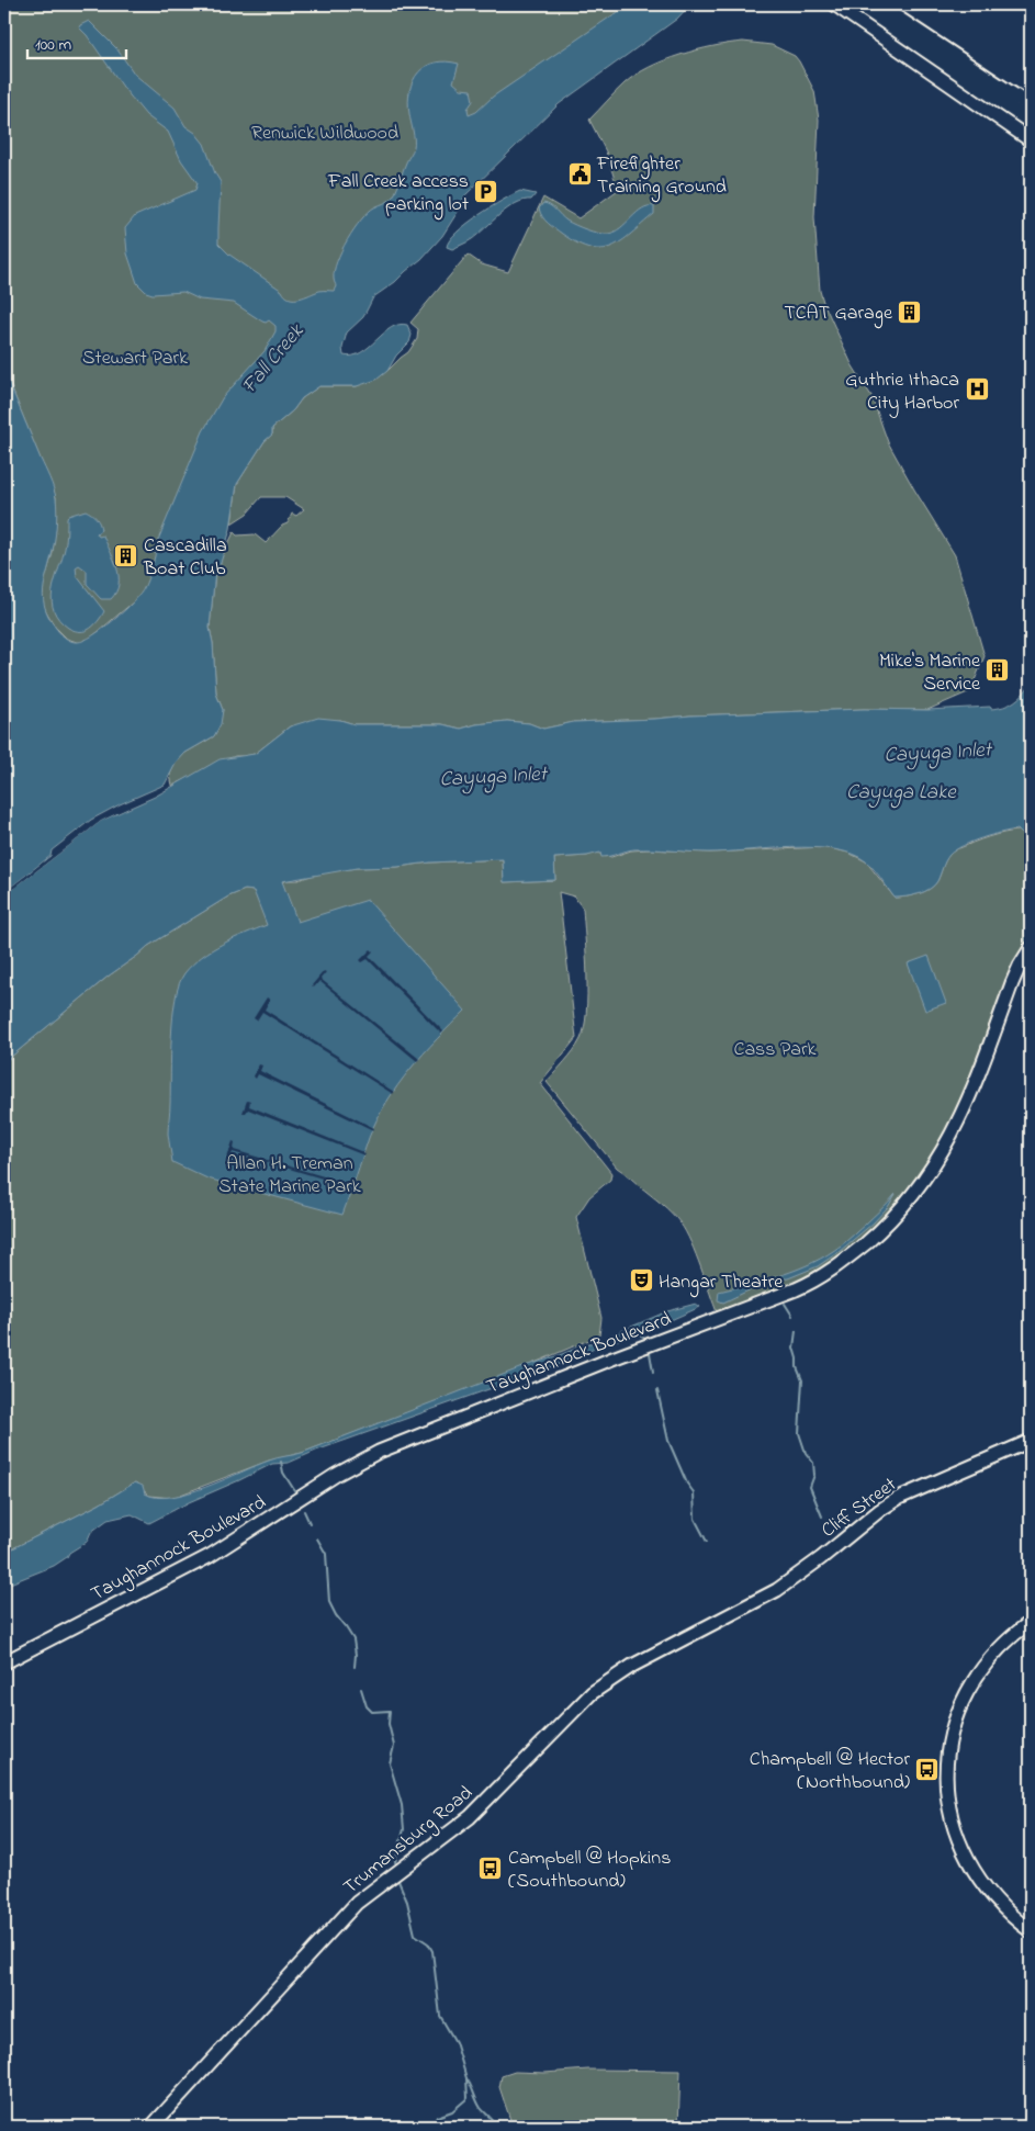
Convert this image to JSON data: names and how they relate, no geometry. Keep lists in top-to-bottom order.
{
  "streets": {
    "main road": ["Taughannock Boulevard", "Cliff Street", "Trumansburg Road"]
  },
  "crossings": [
    ["Cliff Street", "Trumansburg Road"]
  ],
  "water": ["Fall Creek", "Cayuga Inlet", "Cayuga Lake"],
  "parks": [
    "Renwick Wildwood",
    "Stewart Park",
    "Cass Park",
    "Allan H. Treman State Marine Park"
  ],
  "places": {
    "public building": ["Firefighter Training Ground"],
    "parking": ["Fall Creek access parking lot"],
    "building": ["TCAT Garage", "Cascadilla Boat Club", "Mike's Marine Service"],
    "hospital": ["Guthrie Ithaca City Harbor"],
    "theatre": ["Hangar Theatre"],
    "bus stop": ["Champbell @ Hector (Northbound)", "Campbell @ Hopkins (Southbound)"]
  },
  "scale_bar": "100 m"
}
